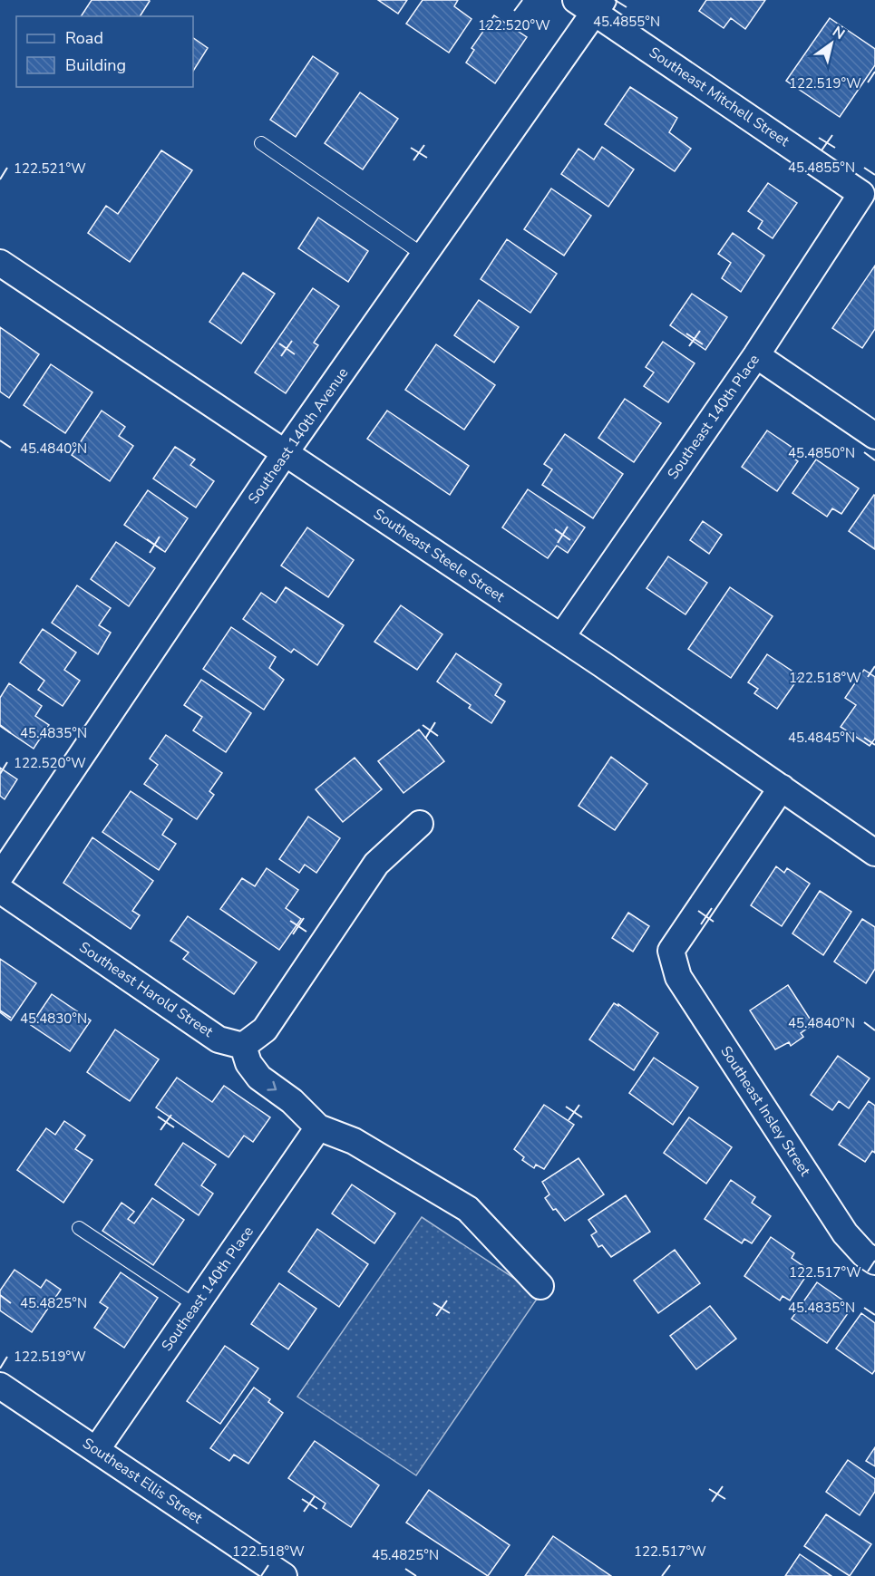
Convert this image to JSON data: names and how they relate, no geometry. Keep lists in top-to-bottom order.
{
  "streets": {
    "street": [
      "Southeast Mitchell Street",
      "Southeast 140th Place",
      "Southeast 140th Avenue",
      "Southeast Steele Street",
      "Southeast Harold Street",
      "Southeast Insley Street",
      "Southeast Ellis Street"
    ]
  },
  "crossings": [
    ["Southeast Mitchell Street", "Southeast 140th Place"],
    ["Southeast Mitchell Street", "Southeast 140th Avenue"],
    ["Southeast 140th Place", "Southeast Steele Street"],
    ["Southeast 140th Place", "Southeast Ellis Street"],
    ["Southeast 140th Avenue", "Southeast Steele Street"],
    ["Southeast Steele Street", "Southeast Insley Street"]
  ],
  "legend": ["Road", "Building"],
  "north": "top right",
  "coordinates": [
    "45.4855°N",
    "122.520°W",
    "122.519°W",
    "122.521°W",
    "45.4840°N",
    "45.4850°N",
    "122.518°W",
    "45.4835°N",
    "45.4845°N",
    "45.4830°N",
    "122.517°W",
    "45.4825°N"
  ]
}
